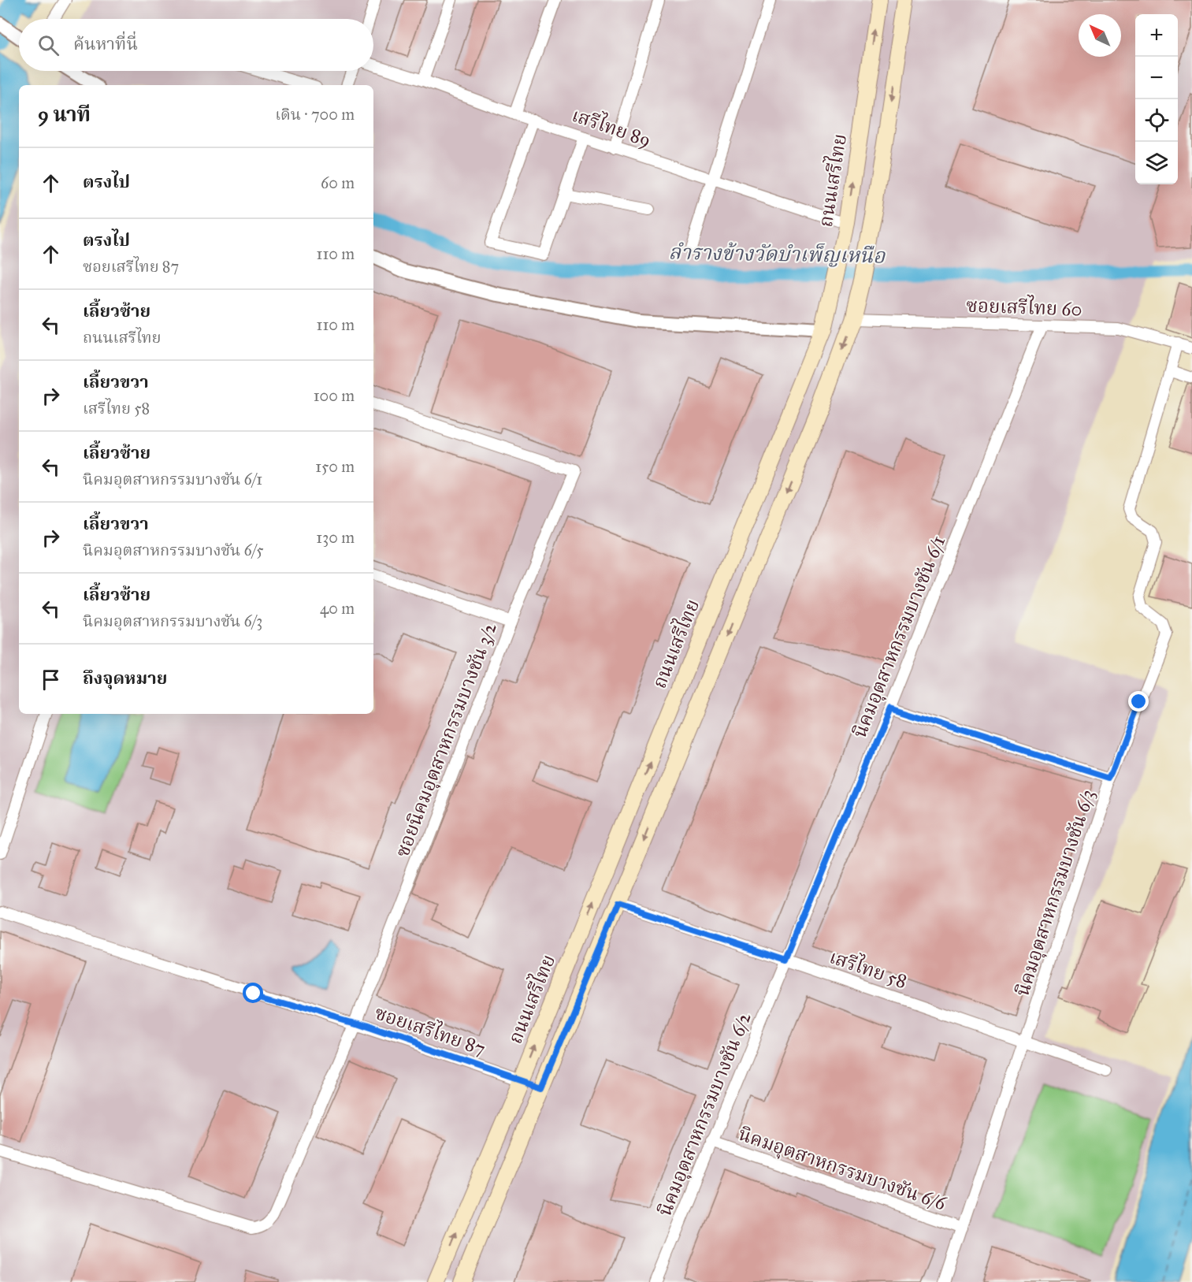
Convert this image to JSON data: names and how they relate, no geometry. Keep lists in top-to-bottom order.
{
  "streets": {
    "main road": ["ถนนเสรีไทย"],
    "street": [
      "เสรีไทย 89",
      "ซอยเสรีไทย 60",
      "นิคมอุตสาหกรรมบางชัน 6/1",
      "ซอยนิคมอุตสาหกรรมบางชัน 3/2",
      "นิคมอุตสาหกรรมบางชัน 6/3",
      "เสรีไทย 58",
      "ซอยเสรีไทย 87",
      "นิคมอุตสาหกรรมบางชัน 6/2",
      "นิคมอุตสาหกรรมบางชัน 6/6"
    ]
  },
  "crossings": [
    ["เสรีไทย 89", "ถนนเสรีไทย"],
    ["ถนนเสรีไทย", "ซอยเสรีไทย 87"],
    ["ซอยเสรีไทย 60", "นิคมอุตสาหกรรมบางชัน 6/1"],
    ["ซอยเสรีไทย 60", "นิคมอุตสาหกรรมบางชัน 6/3"],
    ["นิคมอุตสาหกรรมบางชัน 6/1", "เสรีไทย 58"],
    ["นิคมอุตสาหกรรมบางชัน 6/1", "นิคมอุตสาหกรรมบางชัน 6/2"],
    ["ซอยนิคมอุตสาหกรรมบางชัน 3/2", "ซอยเสรีไทย 87"],
    ["นิคมอุตสาหกรรมบางชัน 6/3", "เสรีไทย 58"],
    ["นิคมอุตสาหกรรมบางชัน 6/3", "นิคมอุตสาหกรรมบางชัน 6/6"],
    ["เสรีไทย 58", "นิคมอุตสาหกรรมบางชัน 6/2"],
    ["นิคมอุตสาหกรรมบางชัน 6/2", "นิคมอุตสาหกรรมบางชัน 6/6"]
  ],
  "water": ["ลำรางข้างวัดบำเพ็ญเหนือ"],
  "north": "top left",
  "page": {
    "map_buttons": ["+", "−"],
    "search": "ค้นหาที่นี่",
    "heading": ["9 นาที", "เดิน · 700 m"],
    "list": [
      ["ตรงไป", "60 m"],
      ["ตรงไป", "ซอยเสรีไทย 87", "110 m"],
      ["เลี้ยวซ้าย", "ถนนเสรีไทย", "110 m"],
      ["เลี้ยวขวา", "เสรีไทย 58", "100 m"],
      ["เลี้ยวซ้าย", "นิคมอุตสาหกรรมบางชัน 6/1", "150 m"],
      ["เลี้ยวขวา", "นิคมอุตสาหกรรมบางชัน 6/5", "130 m"],
      ["เลี้ยวซ้าย", "นิคมอุตสาหกรรมบางชัน 6/3", "40 m"],
      "ถึงจุดหมาย"
    ]
  }
}
